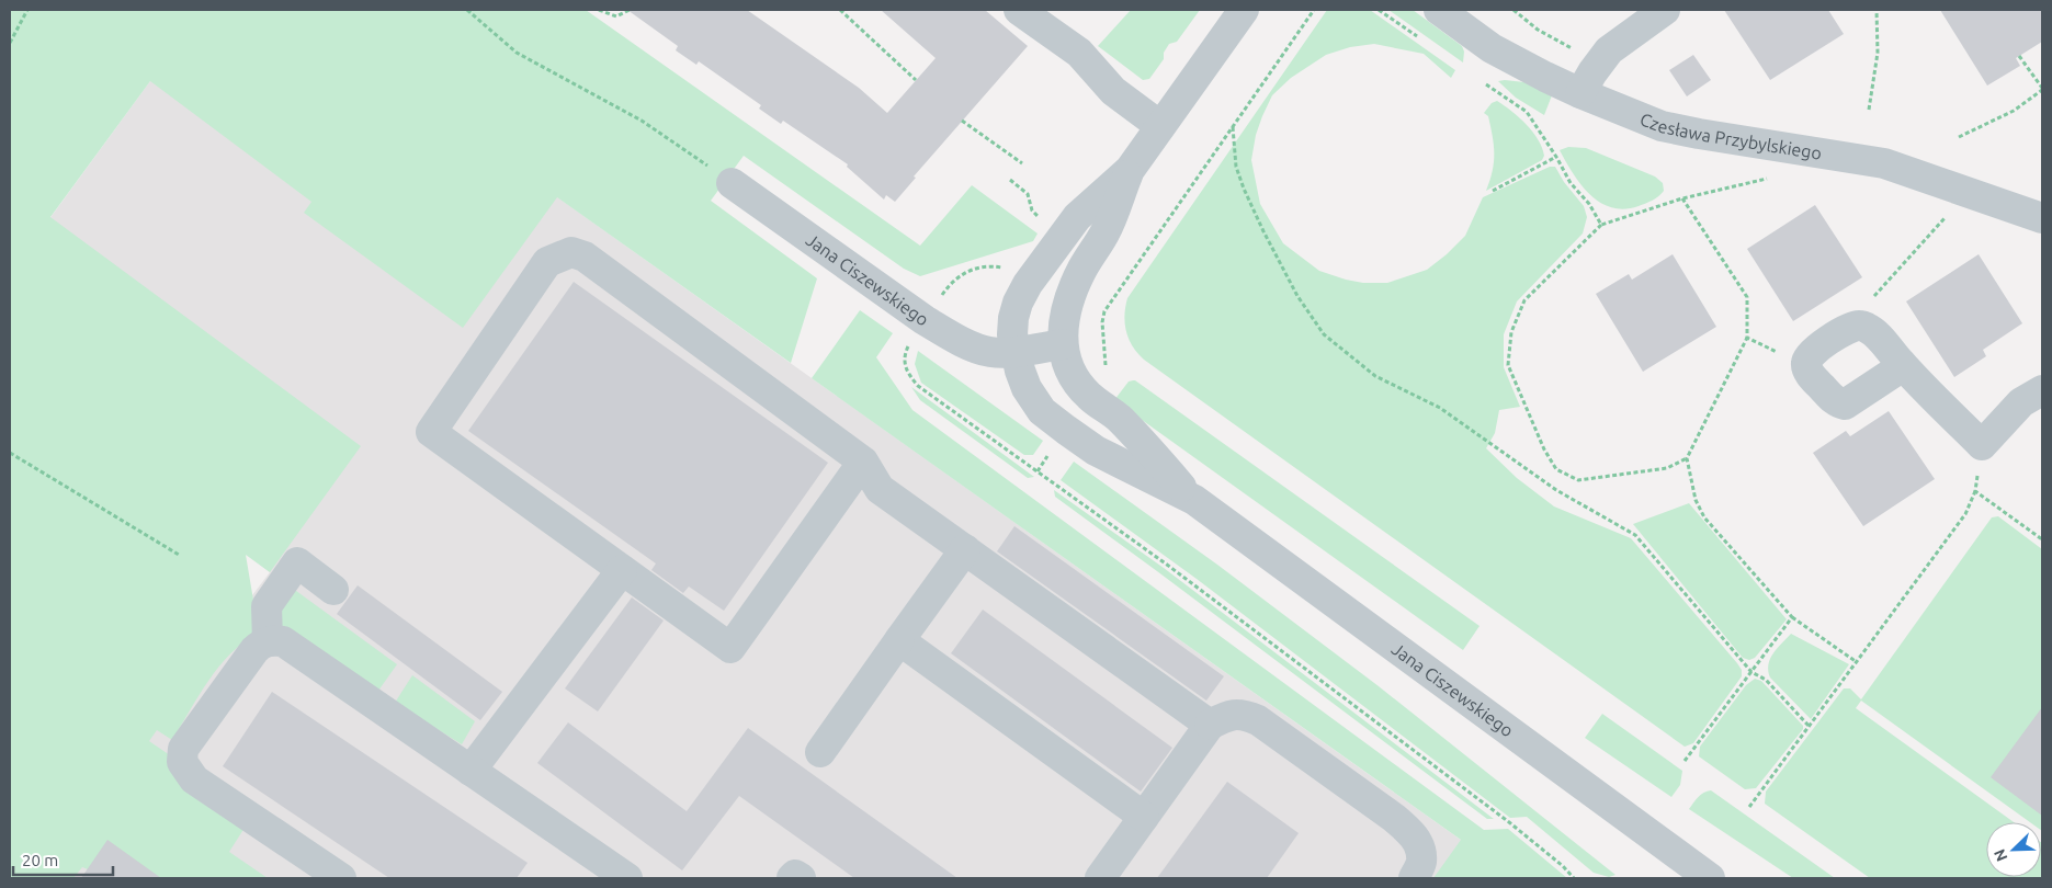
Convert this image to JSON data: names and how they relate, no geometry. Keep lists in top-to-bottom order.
{
  "streets": {
    "street": ["Czesława Przybylskiego", "Jana Ciszewskiego"]
  },
  "scale_bar": "20 m",
  "north": "bottom left"
}
